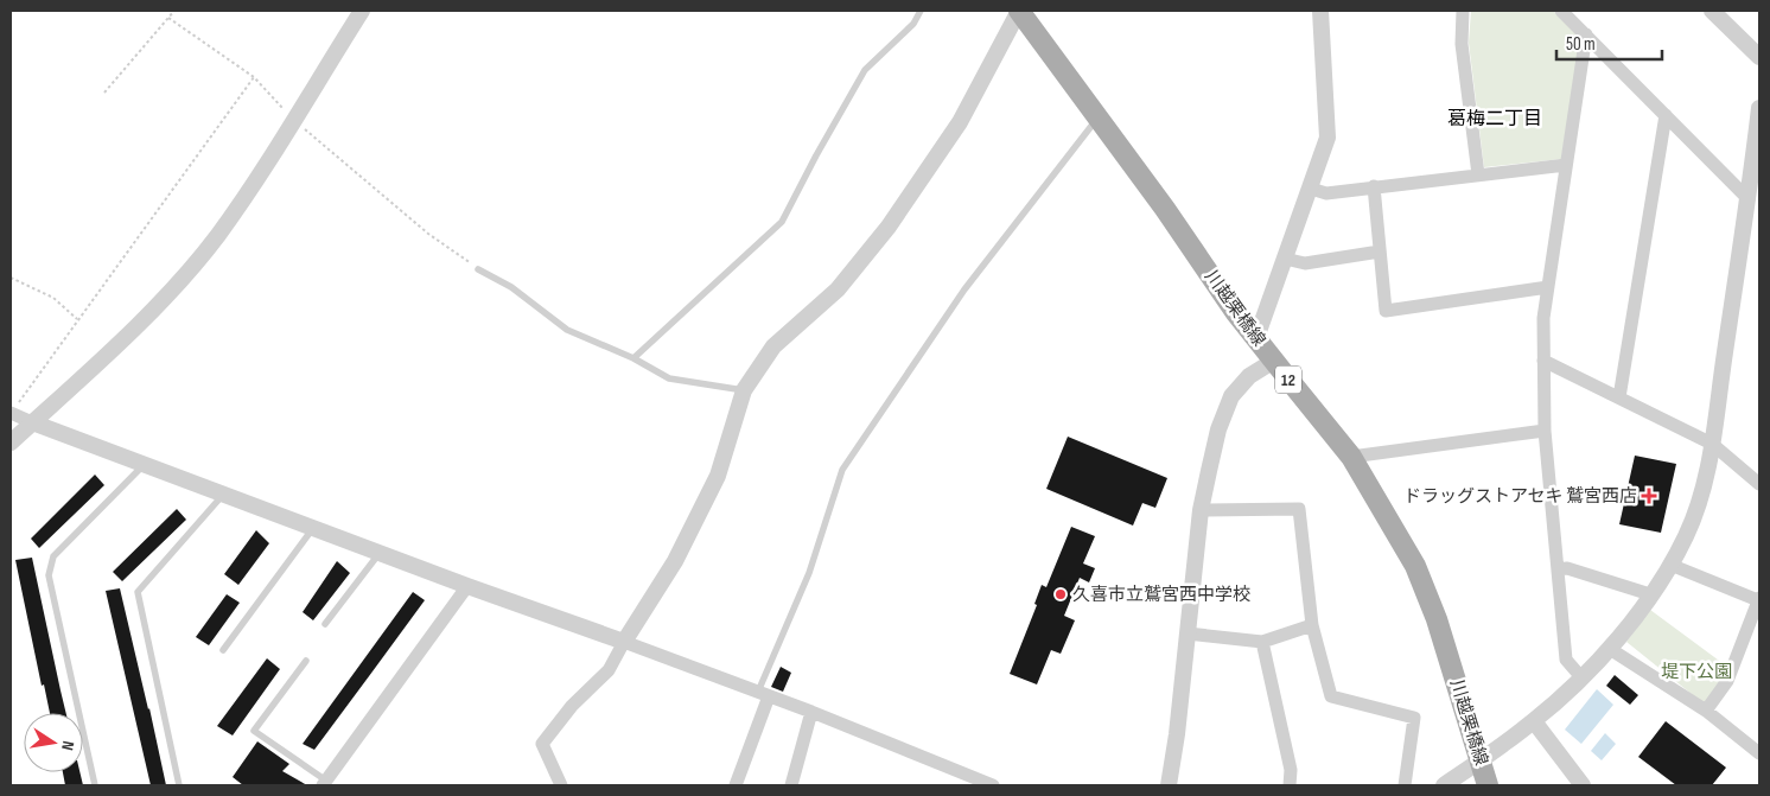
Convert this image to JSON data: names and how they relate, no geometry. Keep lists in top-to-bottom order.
{
  "streets": {
    "main road": ["川越栗橋線", "12"]
  },
  "districts": ["葛梅二丁目"],
  "parks": ["堤下公園"],
  "places": {
    "health": ["ドラッグストアセキ 鷲宮西店"],
    "other": ["久喜市立鷲宮西中学校"]
  },
  "scale_bar": "50 m",
  "north": "right"
}
